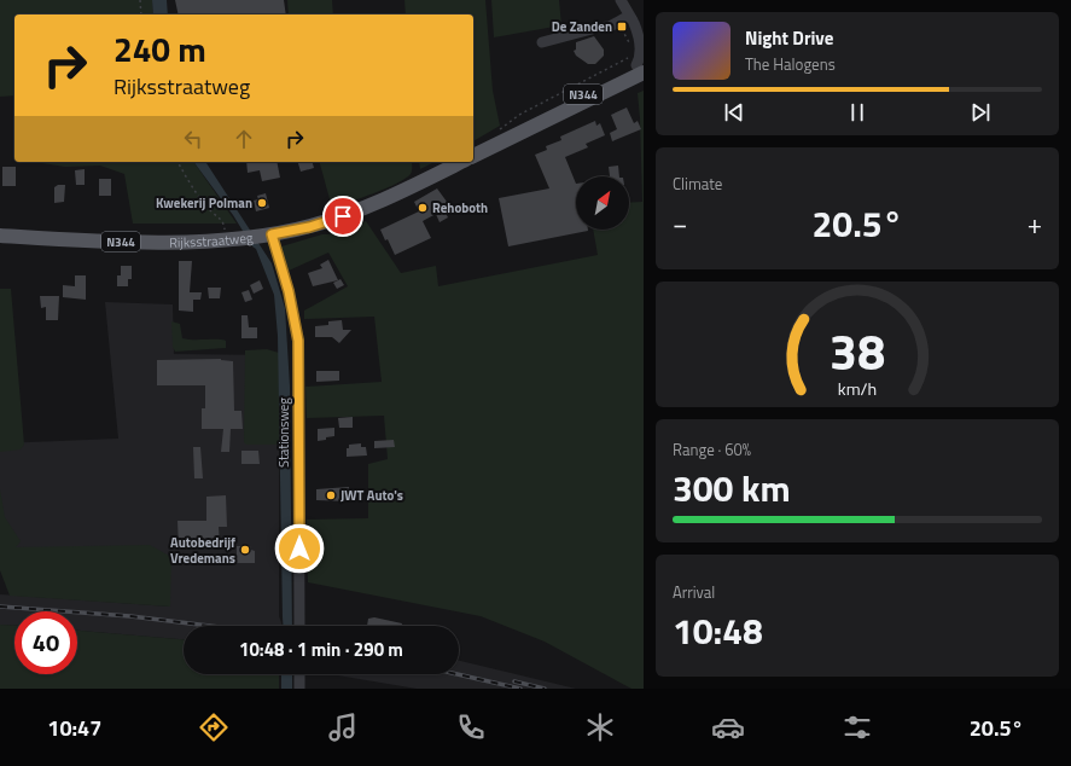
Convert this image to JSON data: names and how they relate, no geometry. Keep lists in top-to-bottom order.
{
  "streets": {
    "main road": ["N344", "Rijksstraatweg"],
    "street": ["Stationsweg"]
  },
  "crossings": [
    ["Rijksstraatweg", "Stationsweg"]
  ],
  "places": {
    "transit": ["De Zanden"],
    "other": [
      "Kwekerij Polman",
      "Rehoboth",
      "JWT Auto's",
      "Autobedrijf Vredemans"
    ]
  },
  "north": "top right",
  "page": {
    "turn": ["240 m", "Rijksstraatweg"],
    "song": ["Night Drive", "The Halogens"],
    "tile": [
      "Climate",
      ["Range · 60%", "300 km"],
      ["Arrival", "10:48"]
    ],
    "heat": ["−", "20.5°", "+"],
    "limit": "40",
    "trip": "10:48 · 1 min · 290 m",
    "tabs": ["10:47", "20.5°"],
    "gauge": ["38", "km/h"]
  }
}
